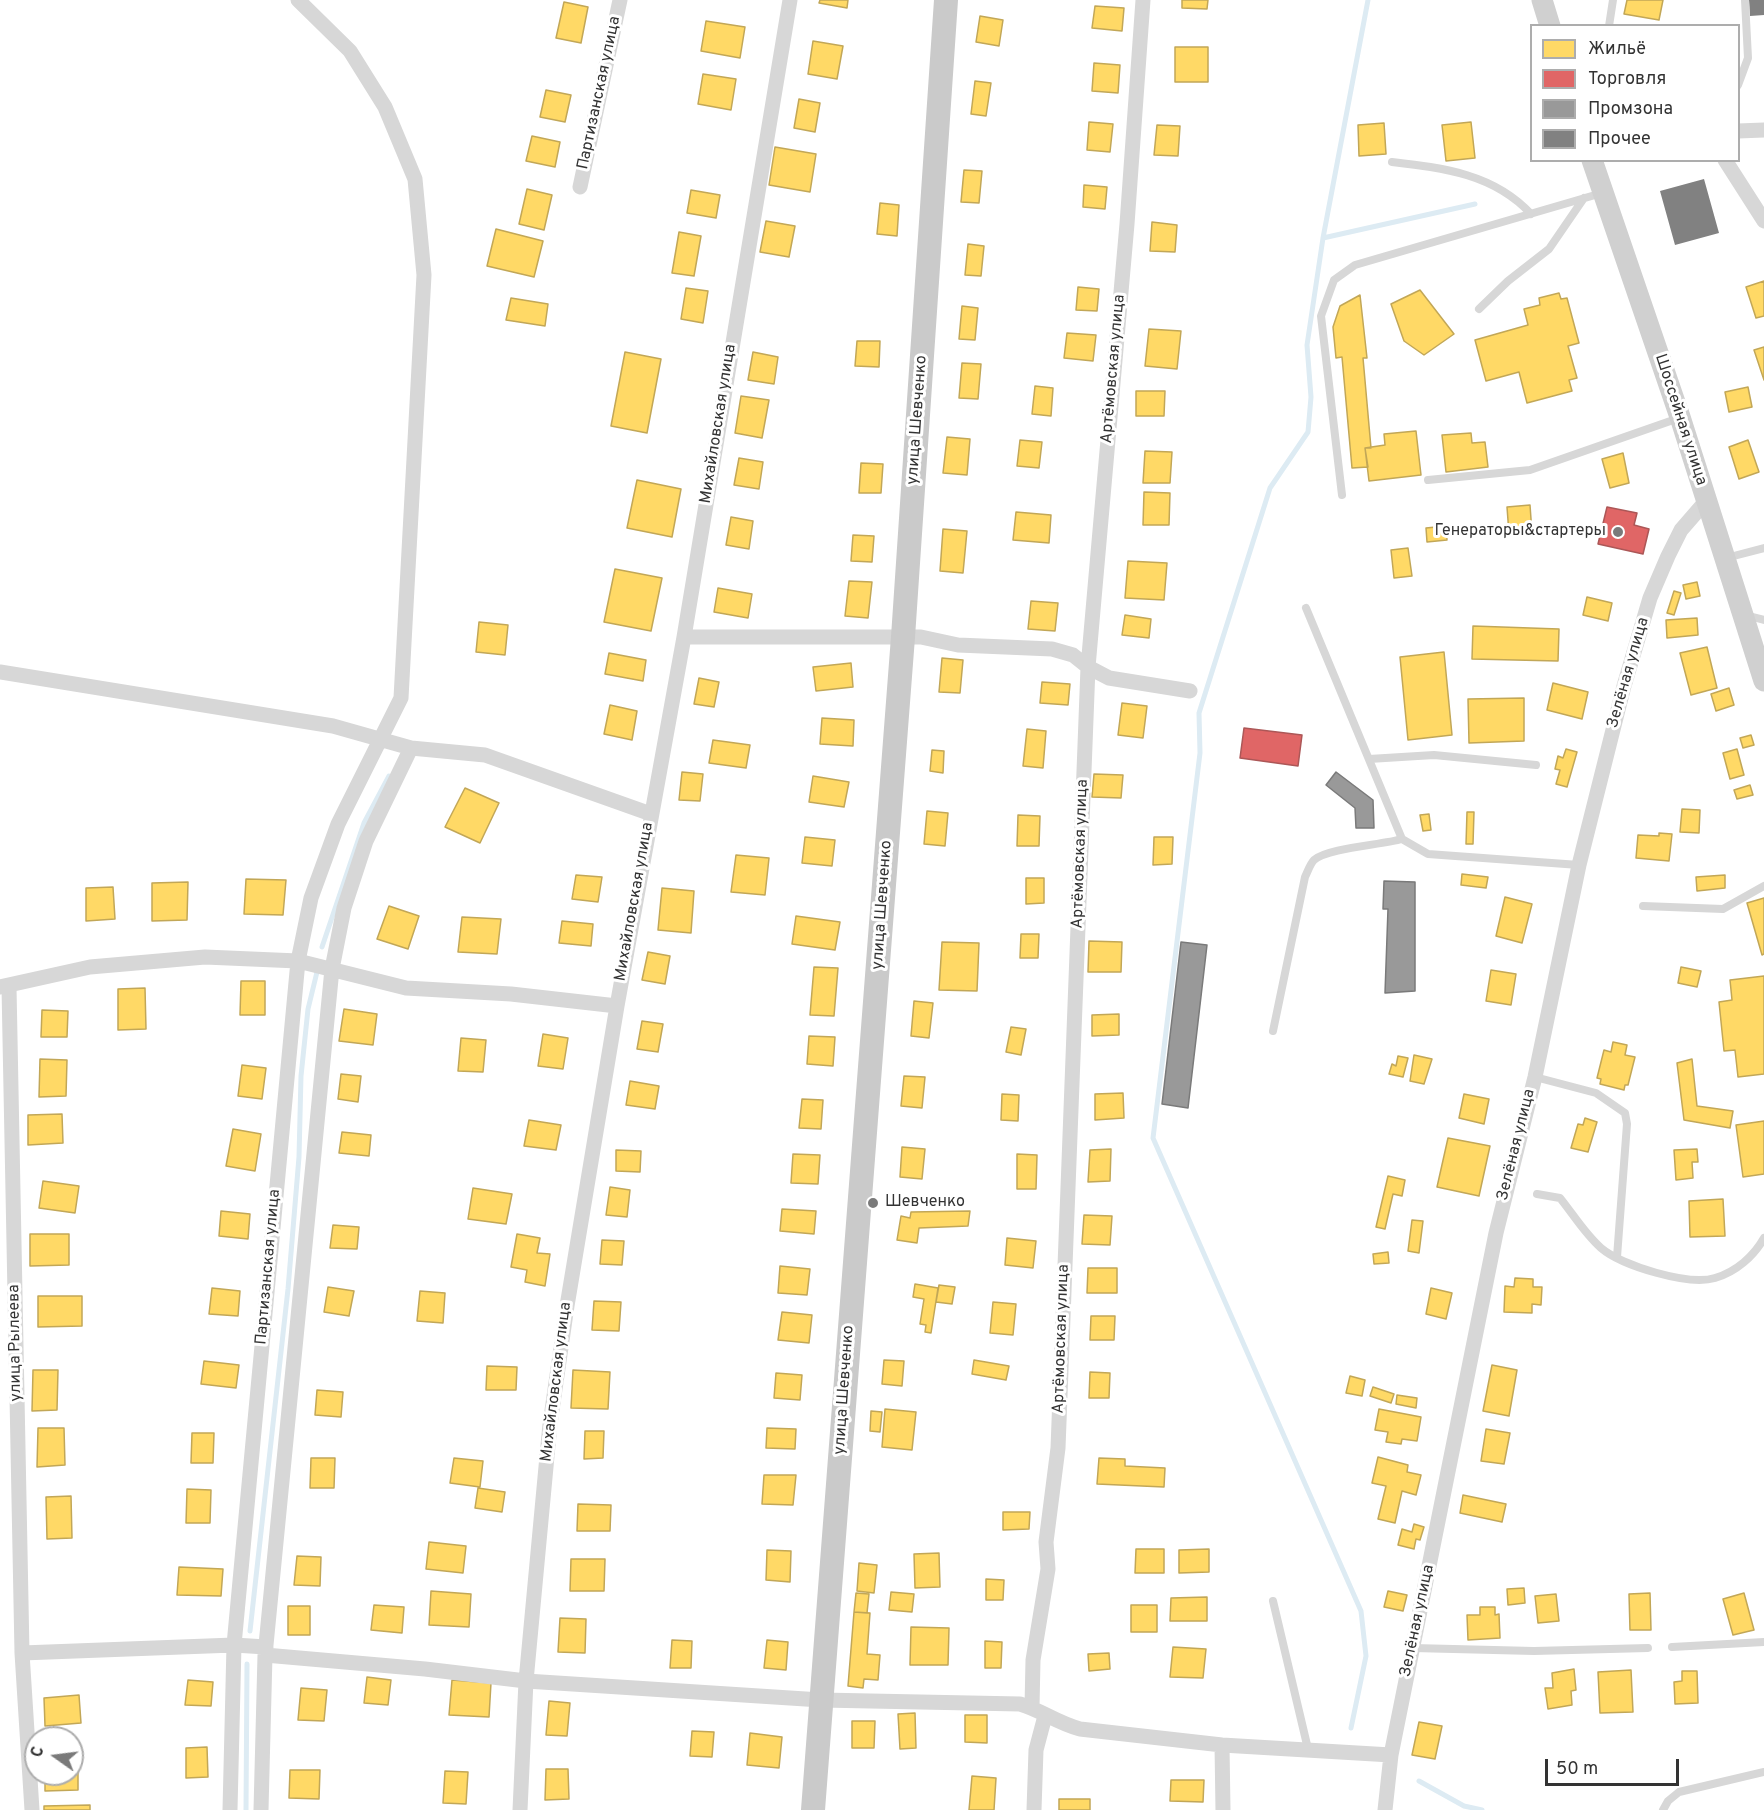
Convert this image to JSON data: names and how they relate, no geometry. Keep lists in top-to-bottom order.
{
  "streets": {
    "main road": ["улица Шевченко", "Шоссейная улица"],
    "street": [
      "Партизанская улица",
      "Артёмовская улица",
      "Михайловская улица",
      "Зелёная улица",
      "улица Рылеева"
    ]
  },
  "crossings": [
    ["Партизанская улица", "улица Рылеева"],
    ["Шоссейная улица", "Зелёная улица"],
    ["Михайловская улица", "улица Рылеева"]
  ],
  "places": ["Генераторы&стартеры", "Шевченко"],
  "legend": [
    "Жильё",
    "Торговля",
    "Промзона",
    "Прочее"
  ],
  "scale_bar": "50 m",
  "north": "left"
}
